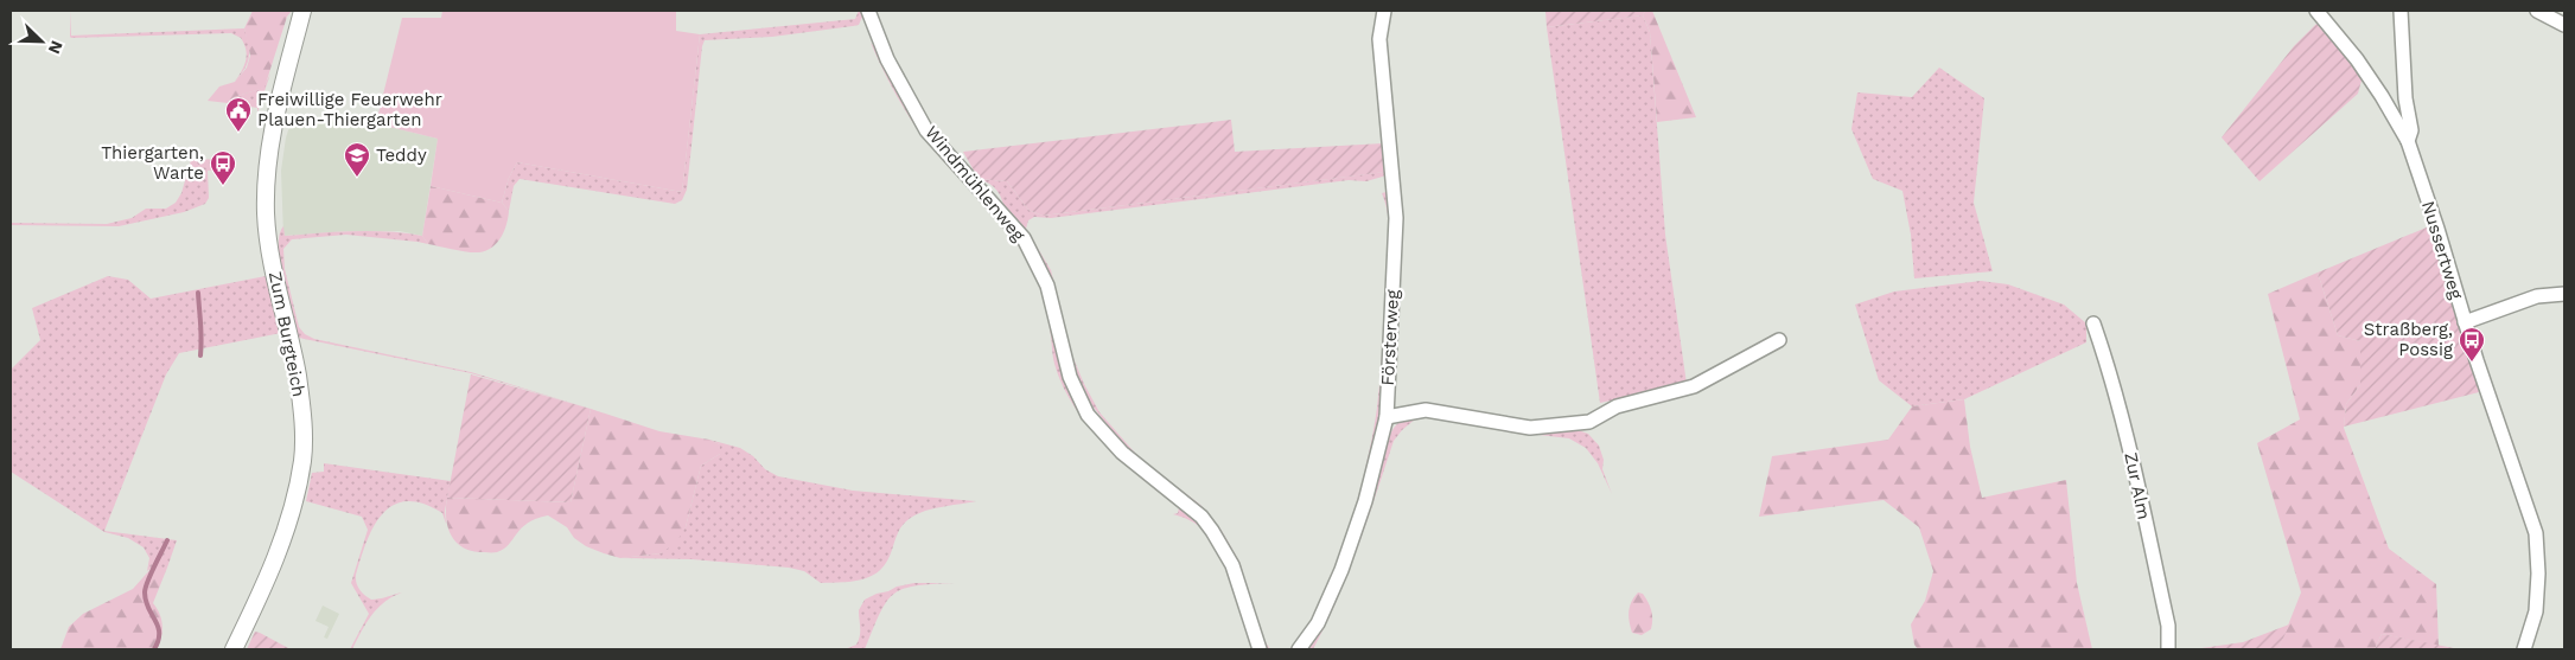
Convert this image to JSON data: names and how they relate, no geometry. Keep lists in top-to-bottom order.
{
  "streets": {
    "street": [
      "Windmühlenweg",
      "Nussertweg",
      "Zum Burgteich",
      "Försterweg",
      "Zur Alm"
    ]
  },
  "places": {
    "public building": ["Freiwillige Feuerwehr Plauen-Thiergarten"],
    "school or university": ["Teddy"],
    "bus stop": ["Thiergarten, Warte", "Straßberg, Possig"]
  },
  "north": "bottom right"
}
